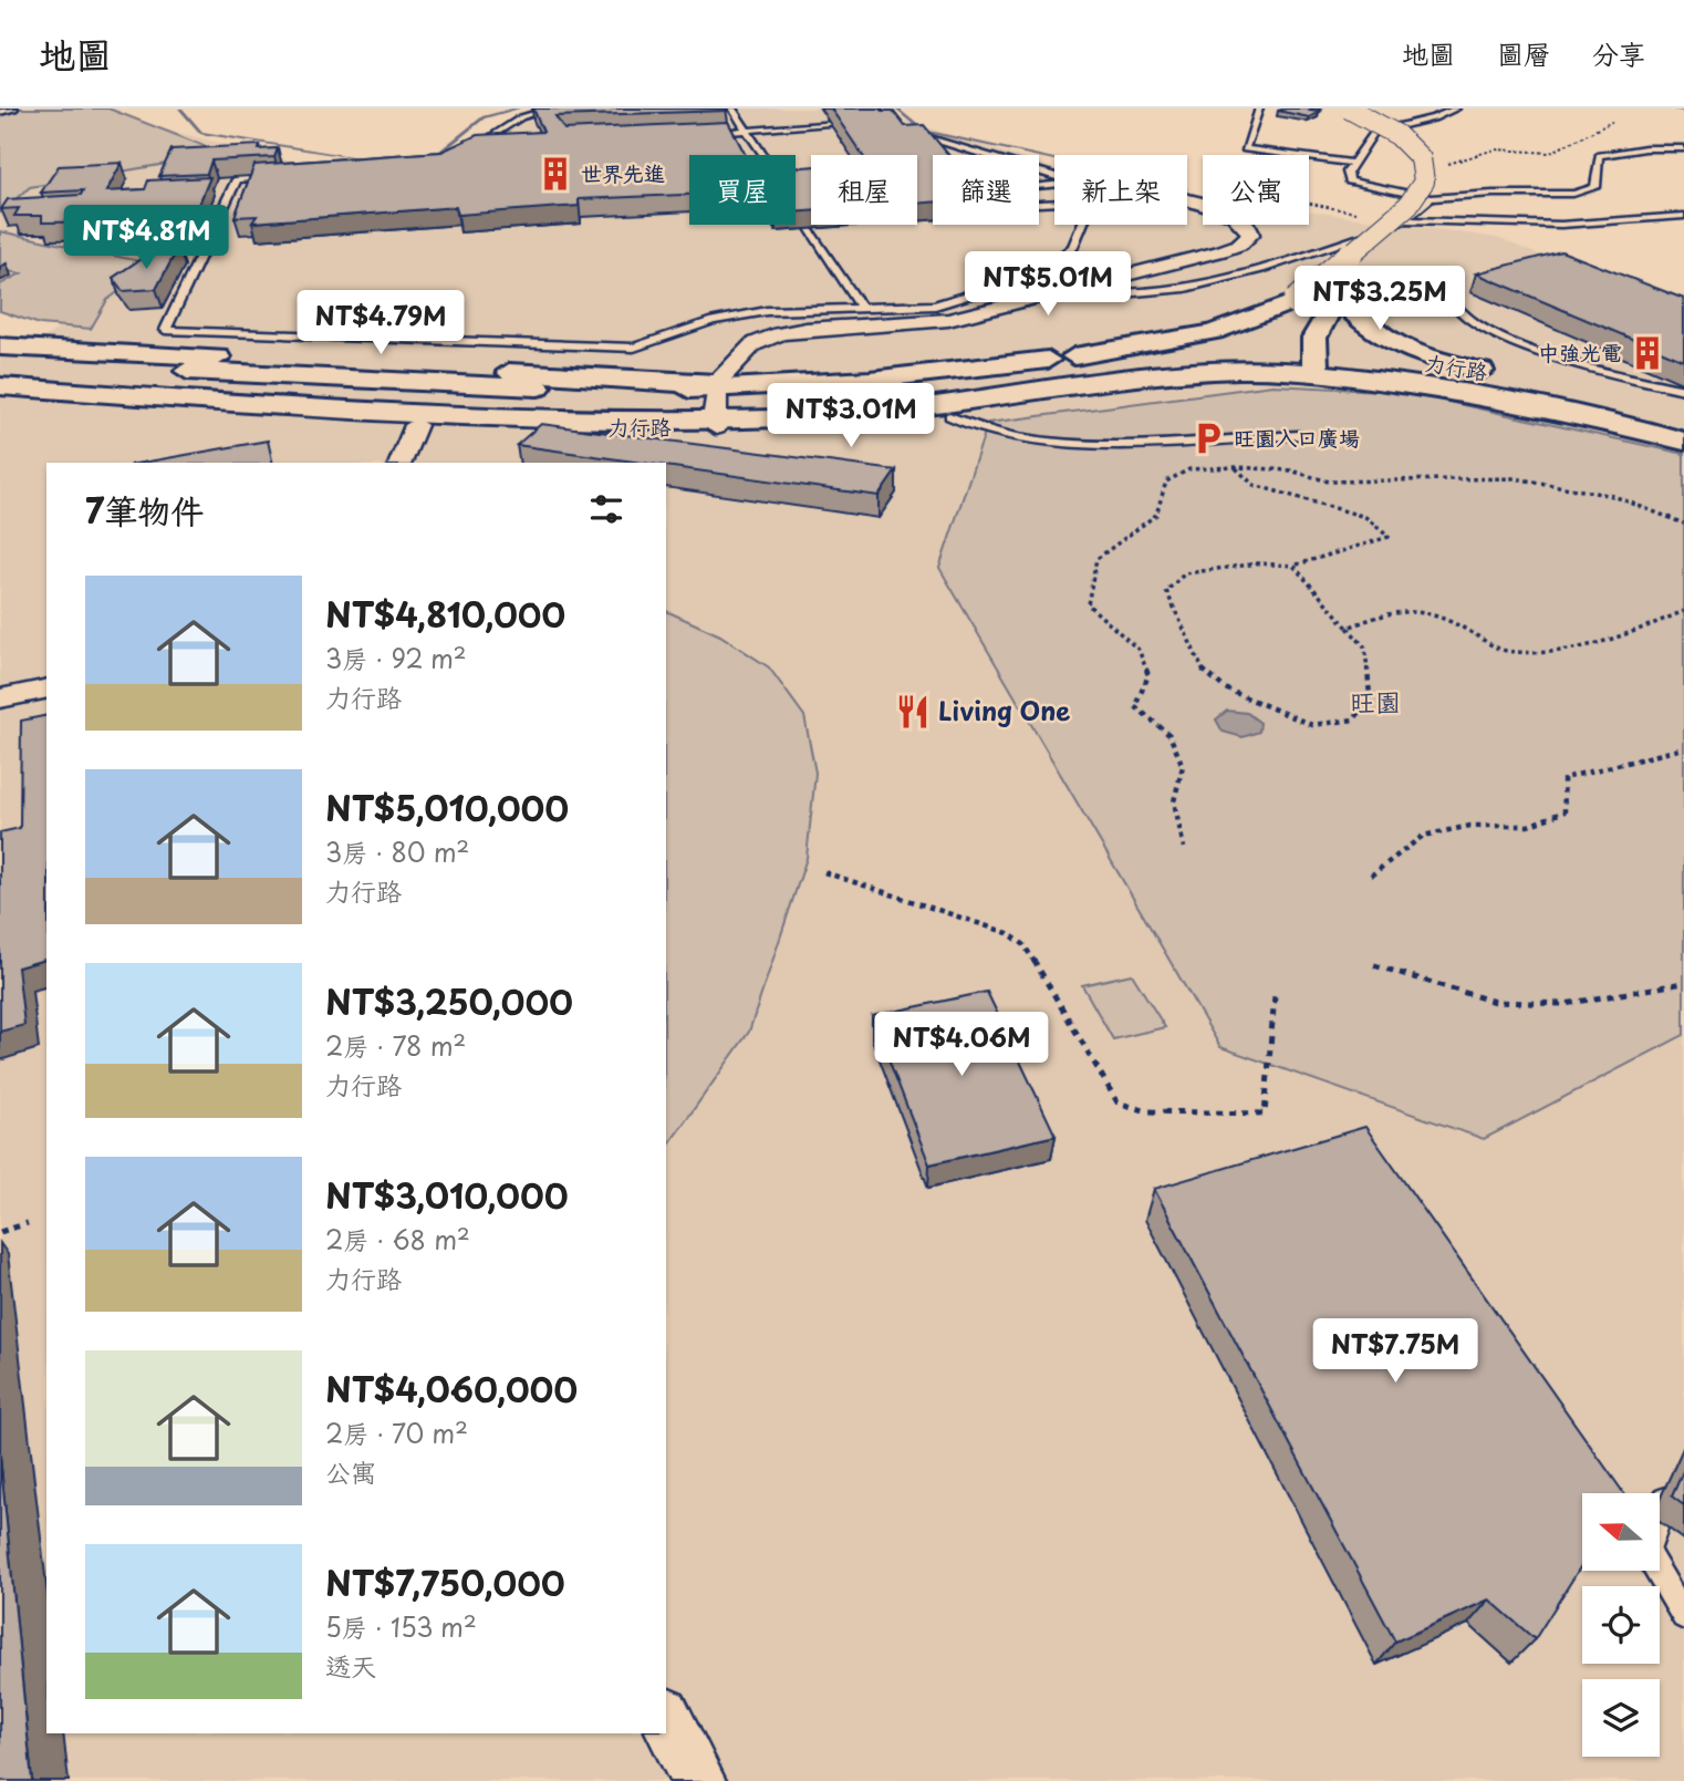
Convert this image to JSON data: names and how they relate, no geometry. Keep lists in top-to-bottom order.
{
  "streets": {
    "street": ["力行路"]
  },
  "parks": ["旺園"],
  "places": {
    "building": ["世界先進", "中強光電"],
    "parking": ["旺園入口廣場"],
    "restaurant": ["Living One"]
  },
  "north": "left",
  "page": {
    "header": "地圖",
    "nav": ["地圖", "圖層", "分享"],
    "chip": [
      "買屋",
      "租屋",
      "篩選",
      "新上架",
      "公寓"
    ],
    "price": [
      "NT$4.81M",
      "NT$5.01M",
      "NT$3.25M",
      "NT$4.79M",
      "NT$3.01M",
      "NT$4.06M",
      "NT$7.75M"
    ],
    "heading": "7筆物件",
    "list": [
      {
        "name": "NT$4,810,000",
        "note": "3房 · 92 m² · 力行路"
      },
      {
        "name": "NT$5,010,000",
        "note": "3房 · 80 m² · 力行路"
      },
      {
        "name": "NT$3,250,000",
        "note": "2房 · 78 m² · 力行路"
      },
      {
        "name": "NT$3,010,000",
        "note": "2房 · 68 m² · 力行路"
      },
      {
        "name": "NT$4,060,000",
        "note": "2房 · 70 m² · 公寓"
      },
      {
        "name": "NT$7,750,000",
        "note": "5房 · 153 m² · 透天"
      }
    ]
  }
}
